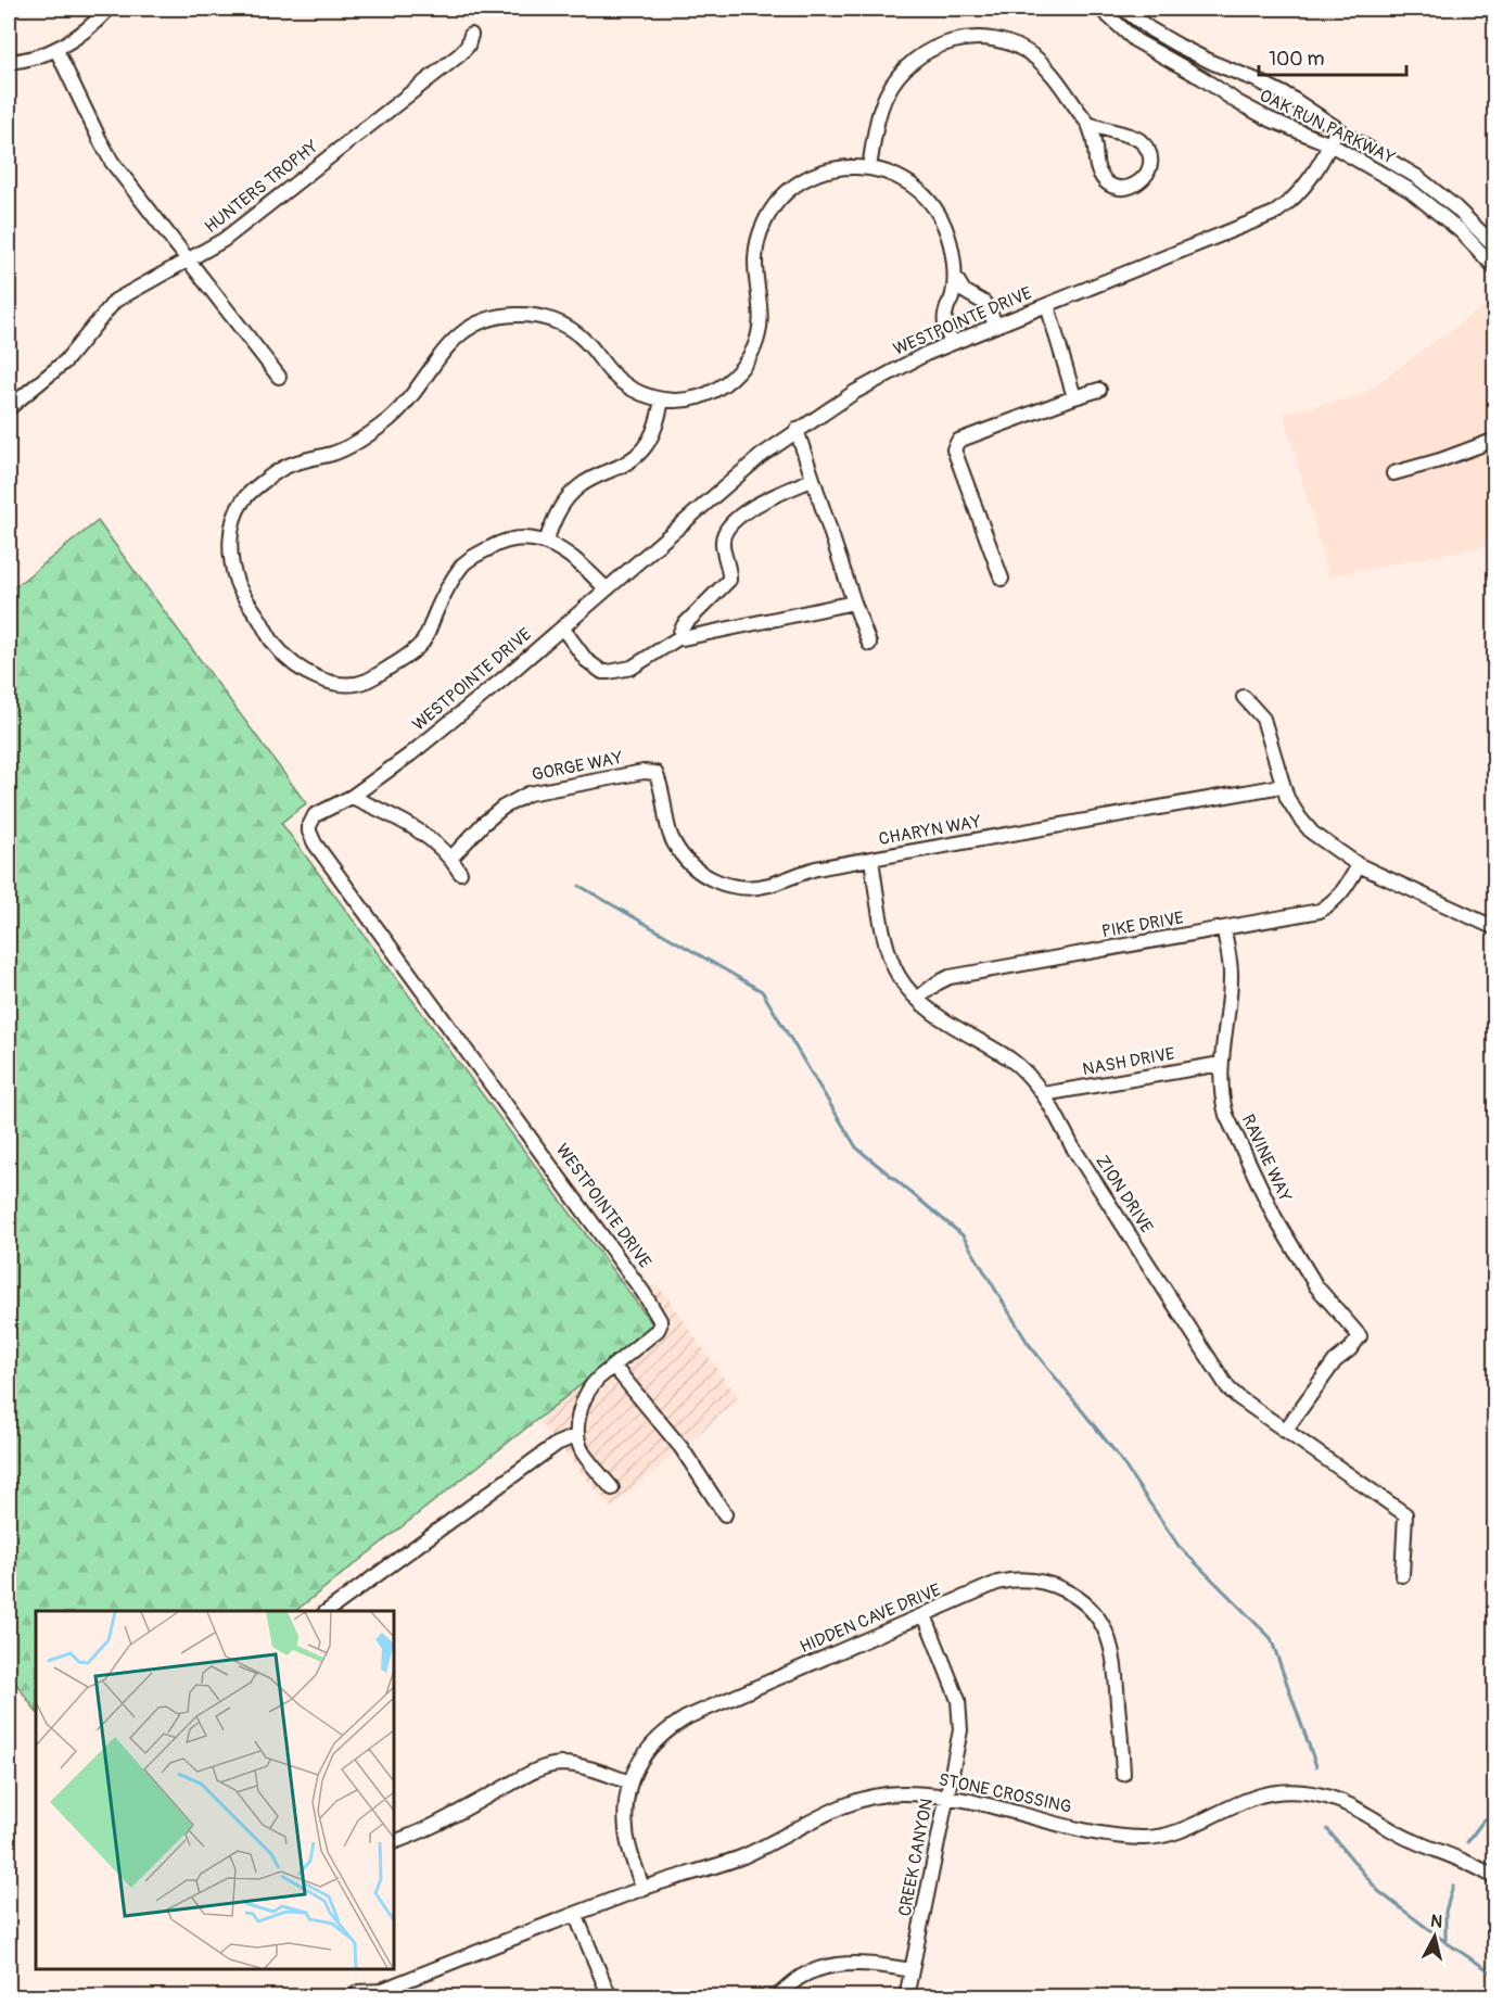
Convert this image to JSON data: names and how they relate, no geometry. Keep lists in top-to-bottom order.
{
  "streets": {
    "street": [
      "OAK RUN PARKWAY",
      "HUNTERS TROPHY",
      "WESTPOINTE DRIVE",
      "GORGE WAY",
      "CHARYN WAY",
      "PIKE DRIVE",
      "NASH DRIVE",
      "RAVINE WAY",
      "ZION DRIVE",
      "HIDDEN CAVE DRIVE",
      "STONE CROSSING",
      "CREEK CANYON"
    ]
  },
  "crossings": [
    ["OAK RUN PARKWAY", "WESTPOINTE DRIVE"],
    ["GORGE WAY", "CHARYN WAY"],
    ["CHARYN WAY", "ZION DRIVE"],
    ["PIKE DRIVE", "RAVINE WAY"],
    ["PIKE DRIVE", "ZION DRIVE"],
    ["NASH DRIVE", "RAVINE WAY"],
    ["NASH DRIVE", "ZION DRIVE"],
    ["RAVINE WAY", "ZION DRIVE"],
    ["HIDDEN CAVE DRIVE", "STONE CROSSING"],
    ["HIDDEN CAVE DRIVE", "CREEK CANYON"],
    ["STONE CROSSING", "CREEK CANYON"]
  ],
  "scale_bar": "100 m",
  "north": "top"
}
